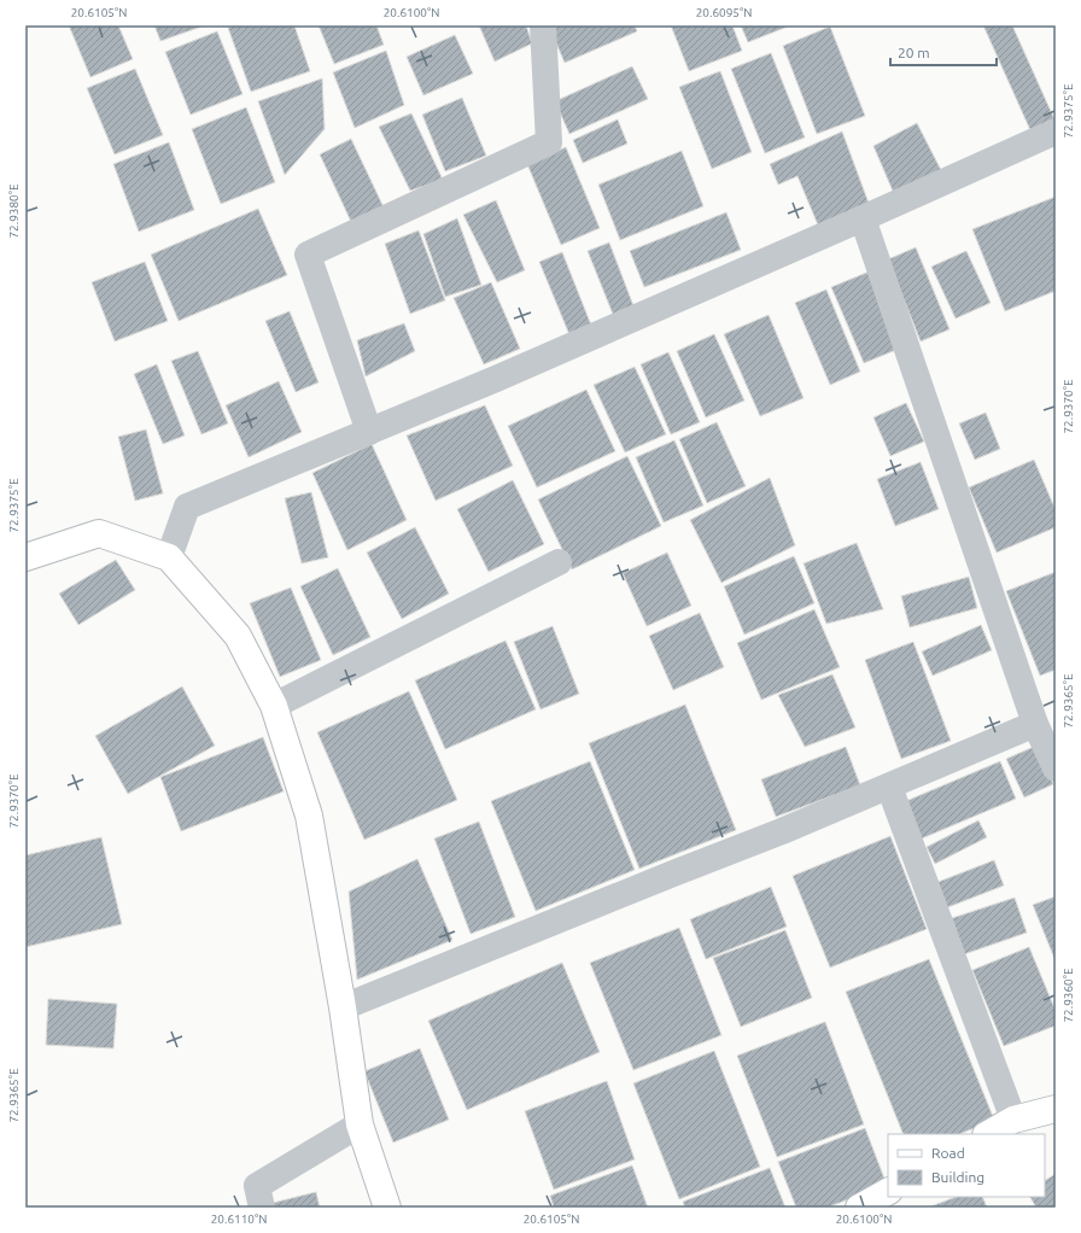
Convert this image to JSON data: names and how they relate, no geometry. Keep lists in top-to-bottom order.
{
  "legend": ["Road", "Building"],
  "scale_bar": "20 m",
  "coordinates": [
    "20.6105°N",
    "20.6100°N",
    "20.6095°N",
    "72.9375°E",
    "72.9380°E",
    "72.9370°E",
    "72.9365°E",
    "72.9360°E",
    "20.6110°N"
  ]
}
